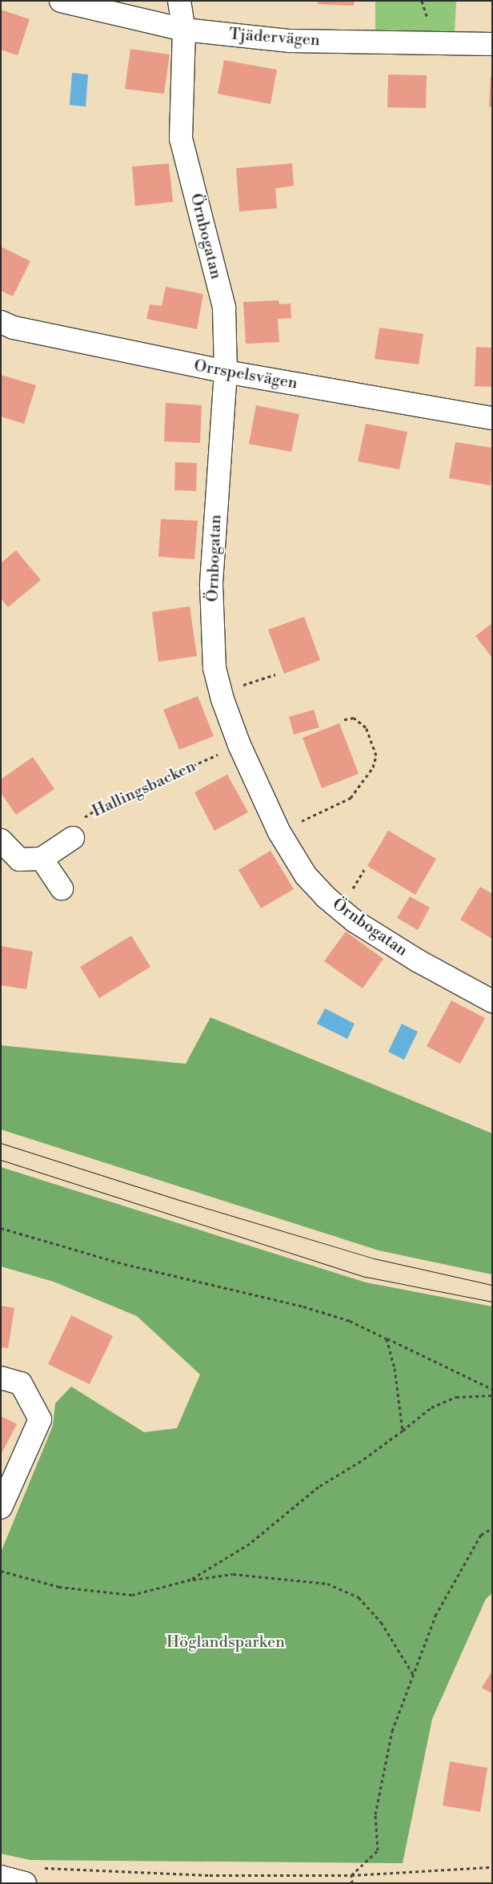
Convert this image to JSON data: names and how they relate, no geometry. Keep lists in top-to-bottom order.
{
  "streets": {
    "street": ["Tjädervägen", "Örnbogatan", "Orrspelsvägen"],
    "path": ["Hallingsbacken"]
  },
  "crossings": [
    ["Tjädervägen", "Örnbogatan"],
    ["Örnbogatan", "Orrspelsvägen"],
    ["Örnbogatan", "Hallingsbacken"]
  ],
  "parks": ["Höglandsparken"]
}
